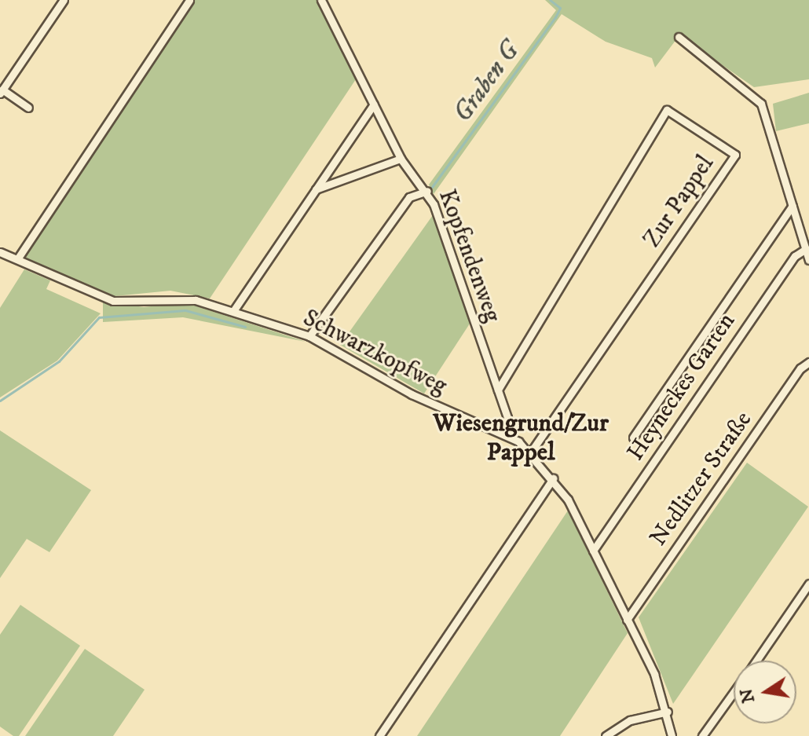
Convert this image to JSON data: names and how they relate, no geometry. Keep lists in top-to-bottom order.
{
  "streets": {
    "street": [
      "Zur Pappel",
      "Kopfendenweg",
      "Schwarzkopfweg",
      "Heyneckes Garten",
      "Nedlitzer Straße"
    ]
  },
  "crossings": [
    ["Zur Pappel", "Kopfendenweg"],
    ["Zur Pappel", "Schwarzkopfweg"],
    ["Kopfendenweg", "Schwarzkopfweg"],
    ["Schwarzkopfweg", "Heyneckes Garten"],
    ["Schwarzkopfweg", "Nedlitzer Straße"]
  ],
  "districts": ["Wiesengrund/Zur Pappel"],
  "water": ["Graben G"],
  "north": "left"
}
